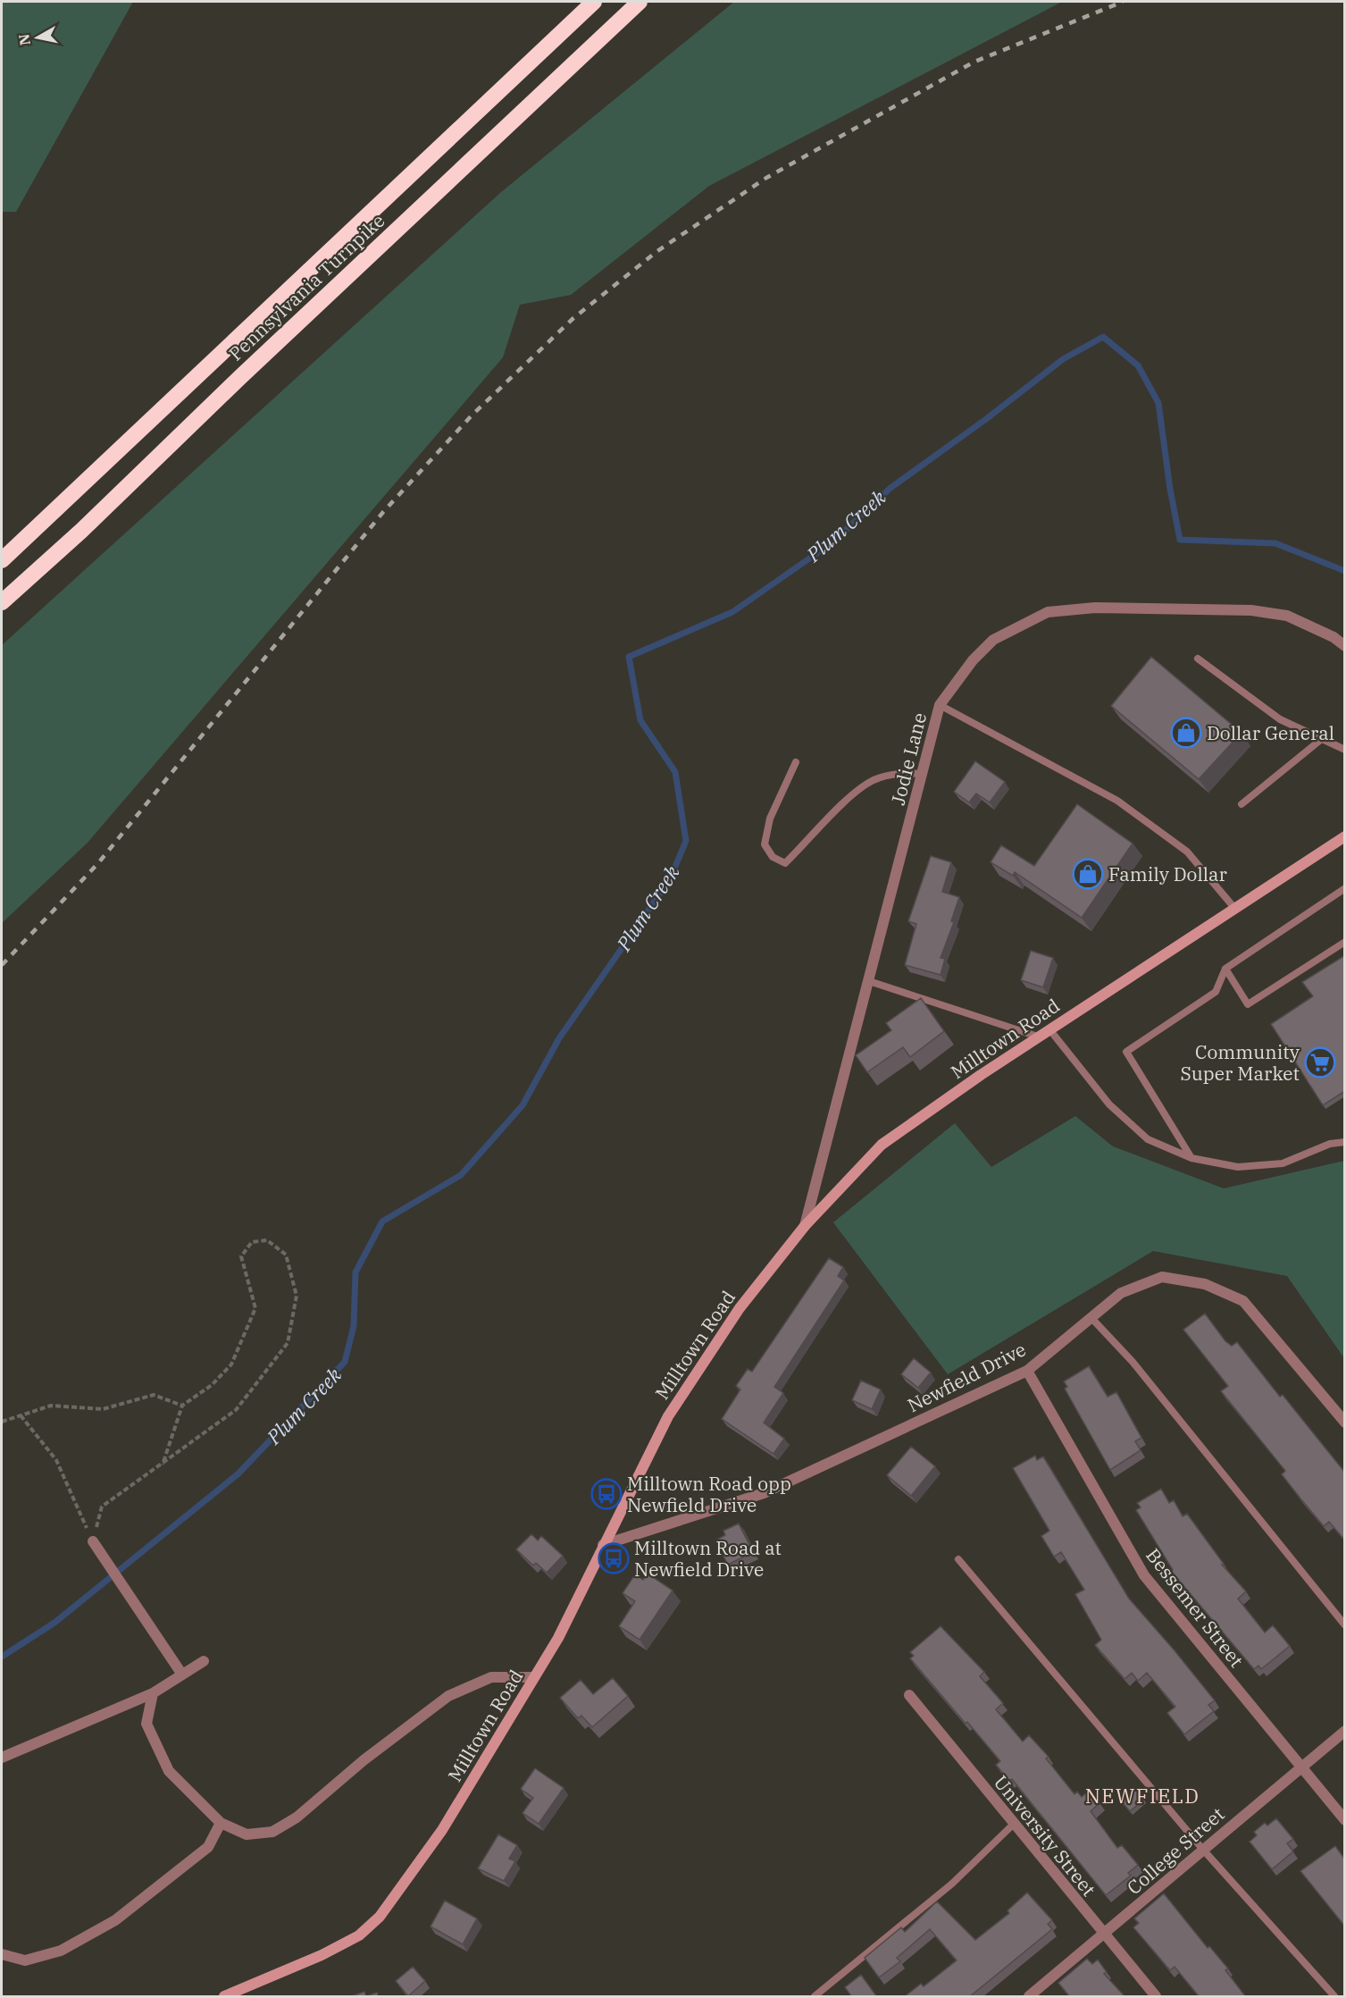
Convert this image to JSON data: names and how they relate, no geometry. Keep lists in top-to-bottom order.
{
  "streets": {
    "highway": ["Pennsylvania Turnpike"],
    "street": [
      "Jodie Lane",
      "Milltown Road",
      "Newfield Drive",
      "Bessemer Street",
      "University Street",
      "College Street"
    ]
  },
  "crossings": [
    ["Jodie Lane", "Milltown Road"],
    ["Milltown Road", "Newfield Drive"],
    ["Newfield Drive", "Bessemer Street"],
    ["Bessemer Street", "College Street"],
    ["University Street", "College Street"]
  ],
  "districts": ["NEWFIELD"],
  "water": ["Plum Creek"],
  "places": {
    "shop": ["Dollar General", "Family Dollar"],
    "supermarket": ["Community Super Market"],
    "bus stop": ["Milltown Road opp Newfield Drive", "Milltown Road at Newfield Drive"]
  },
  "north": "left"
}
